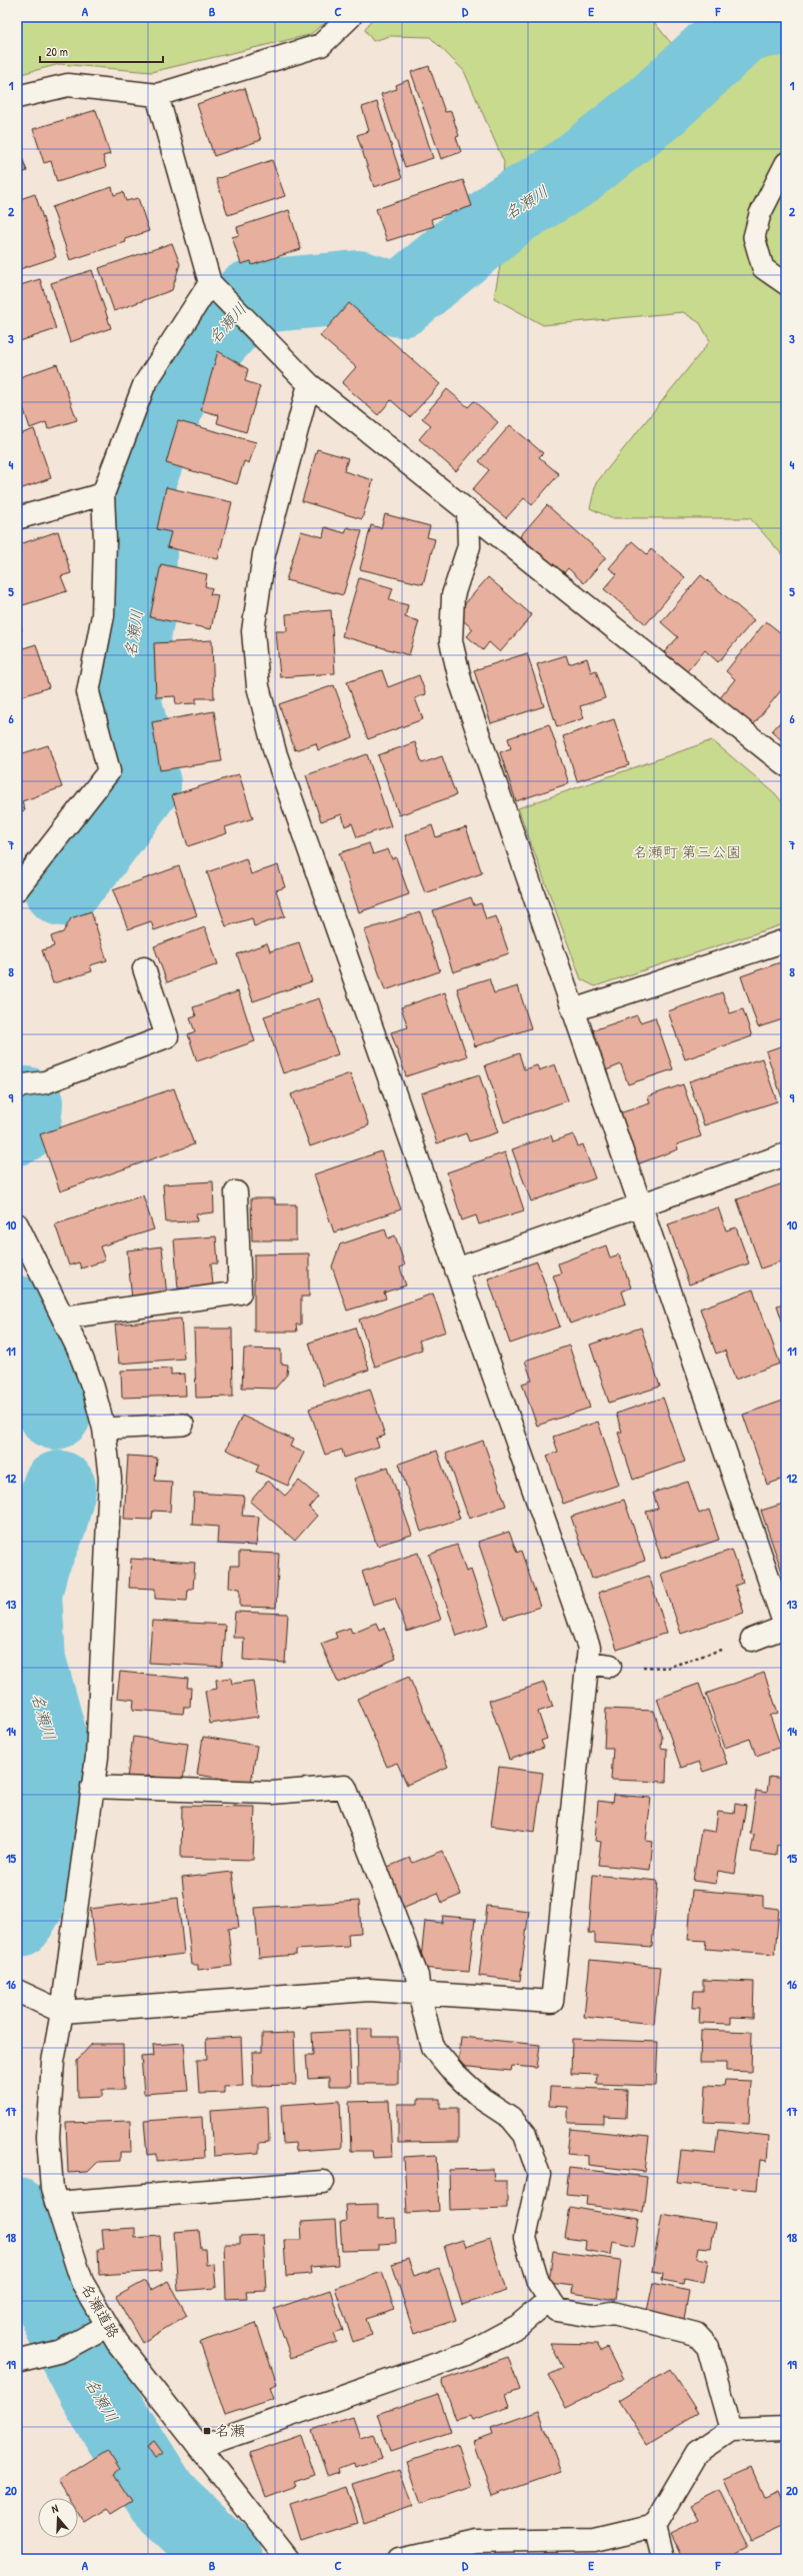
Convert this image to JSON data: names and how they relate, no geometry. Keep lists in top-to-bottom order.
{
  "streets": {
    "street": ["名瀬道路"]
  },
  "water": ["名瀬川"],
  "parks": ["名瀬町 第三公園"],
  "places": {
    "transit": ["名瀬"]
  },
  "scale_bar": "20 m",
  "north": "top",
  "grid": {
    "columns": [
      "A",
      "B",
      "C",
      "D",
      "E",
      "F"
    ],
    "rows": [
      "1",
      "2",
      "3",
      "4",
      "5",
      "6",
      "7",
      "8",
      "9",
      "10",
      "11",
      "12",
      "13",
      "14",
      "15",
      "16",
      "17",
      "18",
      "19",
      "20"
    ]
  }
}
